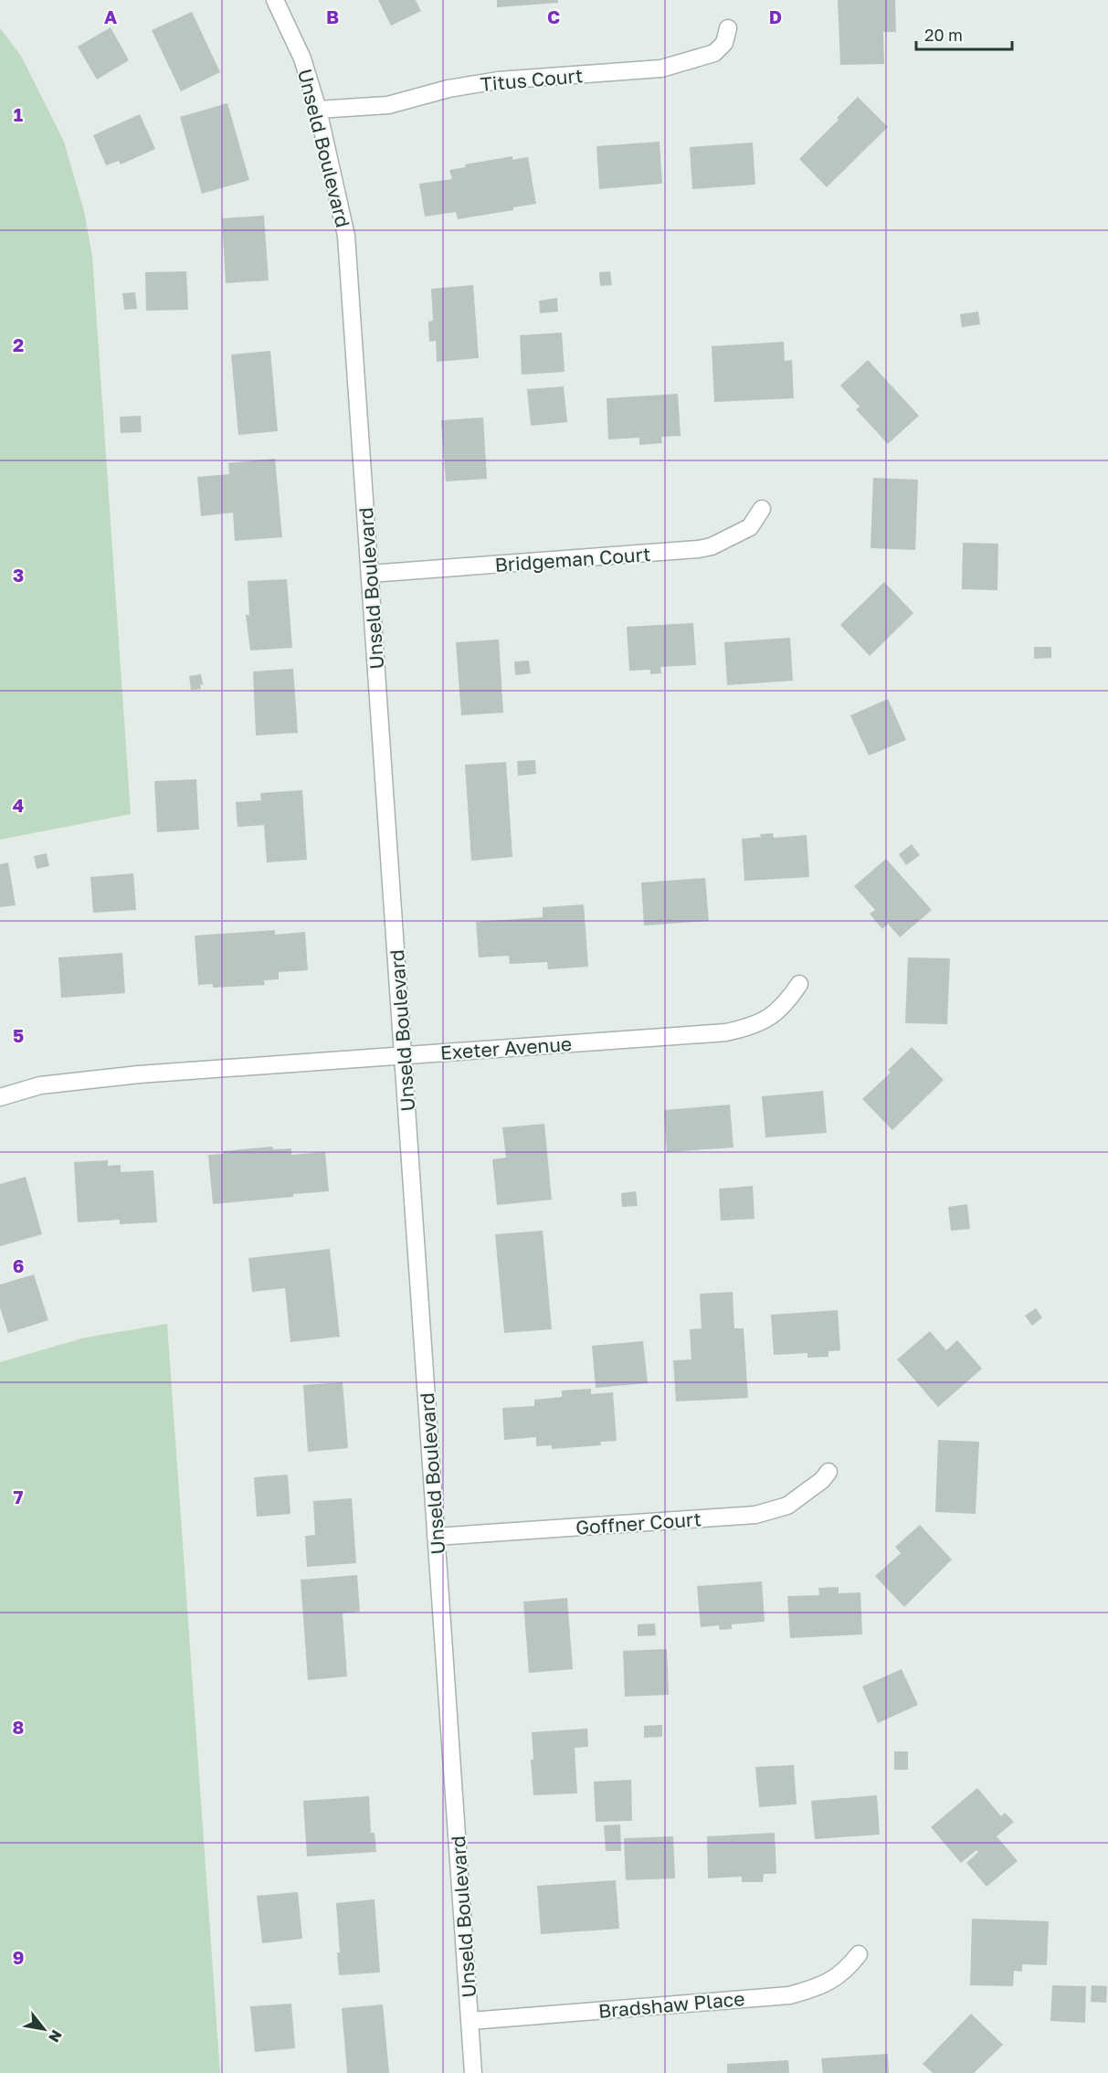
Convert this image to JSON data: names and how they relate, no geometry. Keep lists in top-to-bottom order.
{
  "streets": {
    "street": [
      "Titus Court",
      "Unseld Boulevard",
      "Bridgeman Court",
      "Exeter Avenue",
      "Goffner Court",
      "Bradshaw Place"
    ]
  },
  "crossings": [
    ["Titus Court", "Unseld Boulevard"],
    ["Unseld Boulevard", "Bridgeman Court"],
    ["Unseld Boulevard", "Exeter Avenue"],
    ["Unseld Boulevard", "Goffner Court"],
    ["Unseld Boulevard", "Bradshaw Place"]
  ],
  "scale_bar": "20 m",
  "north": "bottom right",
  "grid": {
    "columns": [
      "A",
      "B",
      "C",
      "D"
    ],
    "rows": [
      "1",
      "2",
      "3",
      "4",
      "5",
      "6",
      "7",
      "8",
      "9"
    ]
  }
}
